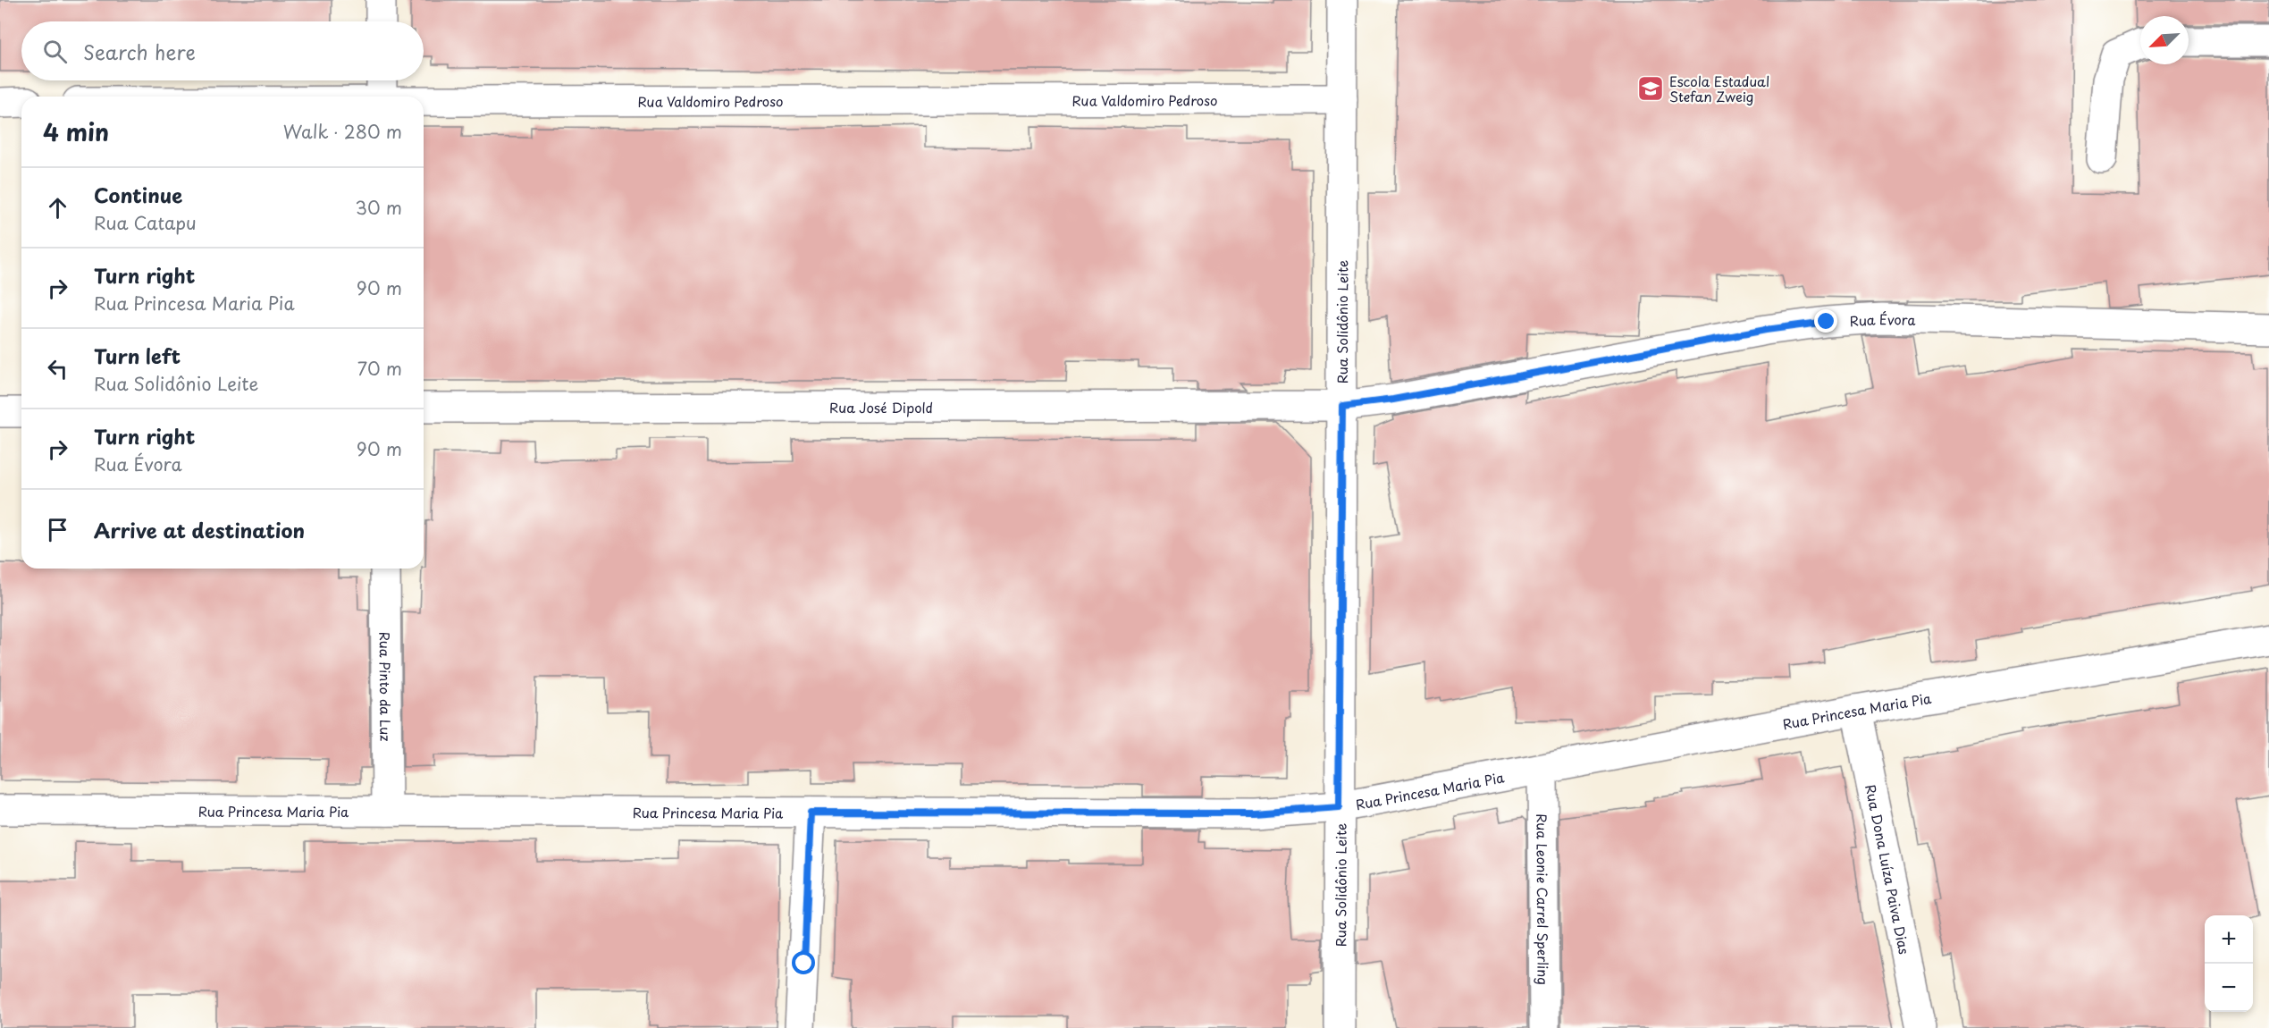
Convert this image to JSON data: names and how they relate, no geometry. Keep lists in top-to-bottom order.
{
  "streets": {
    "street": [
      "Rua Valdomiro Pedroso",
      "Rua Évora",
      "Rua Solidônio Leite",
      "Rua José Dipold",
      "Rua Pinto da Luz",
      "Rua Princesa Maria Pia",
      "Rua Dona Luíza Paiva Dias",
      "Rua Leonie Carrel Sperling"
    ]
  },
  "crossings": [
    ["Rua Valdomiro Pedroso", "Rua Solidônio Leite"],
    ["Rua Évora", "Rua Solidônio Leite"],
    ["Rua Évora", "Rua José Dipold"],
    ["Rua Solidônio Leite", "Rua José Dipold"],
    ["Rua Solidônio Leite", "Rua Princesa Maria Pia"],
    ["Rua Pinto da Luz", "Rua Princesa Maria Pia"],
    ["Rua Princesa Maria Pia", "Rua Dona Luíza Paiva Dias"],
    ["Rua Princesa Maria Pia", "Rua Leonie Carrel Sperling"]
  ],
  "places": {
    "school or university": ["Escola Estadual Stefan Zweig"]
  },
  "north": "bottom left",
  "page": {
    "search": "Search here",
    "heading": ["4 min", "Walk · 280 m"],
    "list": [
      ["Continue", "Rua Catapu", "30 m"],
      ["Turn right", "Rua Princesa Maria Pia", "90 m"],
      ["Turn left", "Rua Solidônio Leite", "70 m"],
      ["Turn right", "Rua Évora", "90 m"],
      "Arrive at destination"
    ],
    "map_buttons": ["+", "−"]
  }
}
